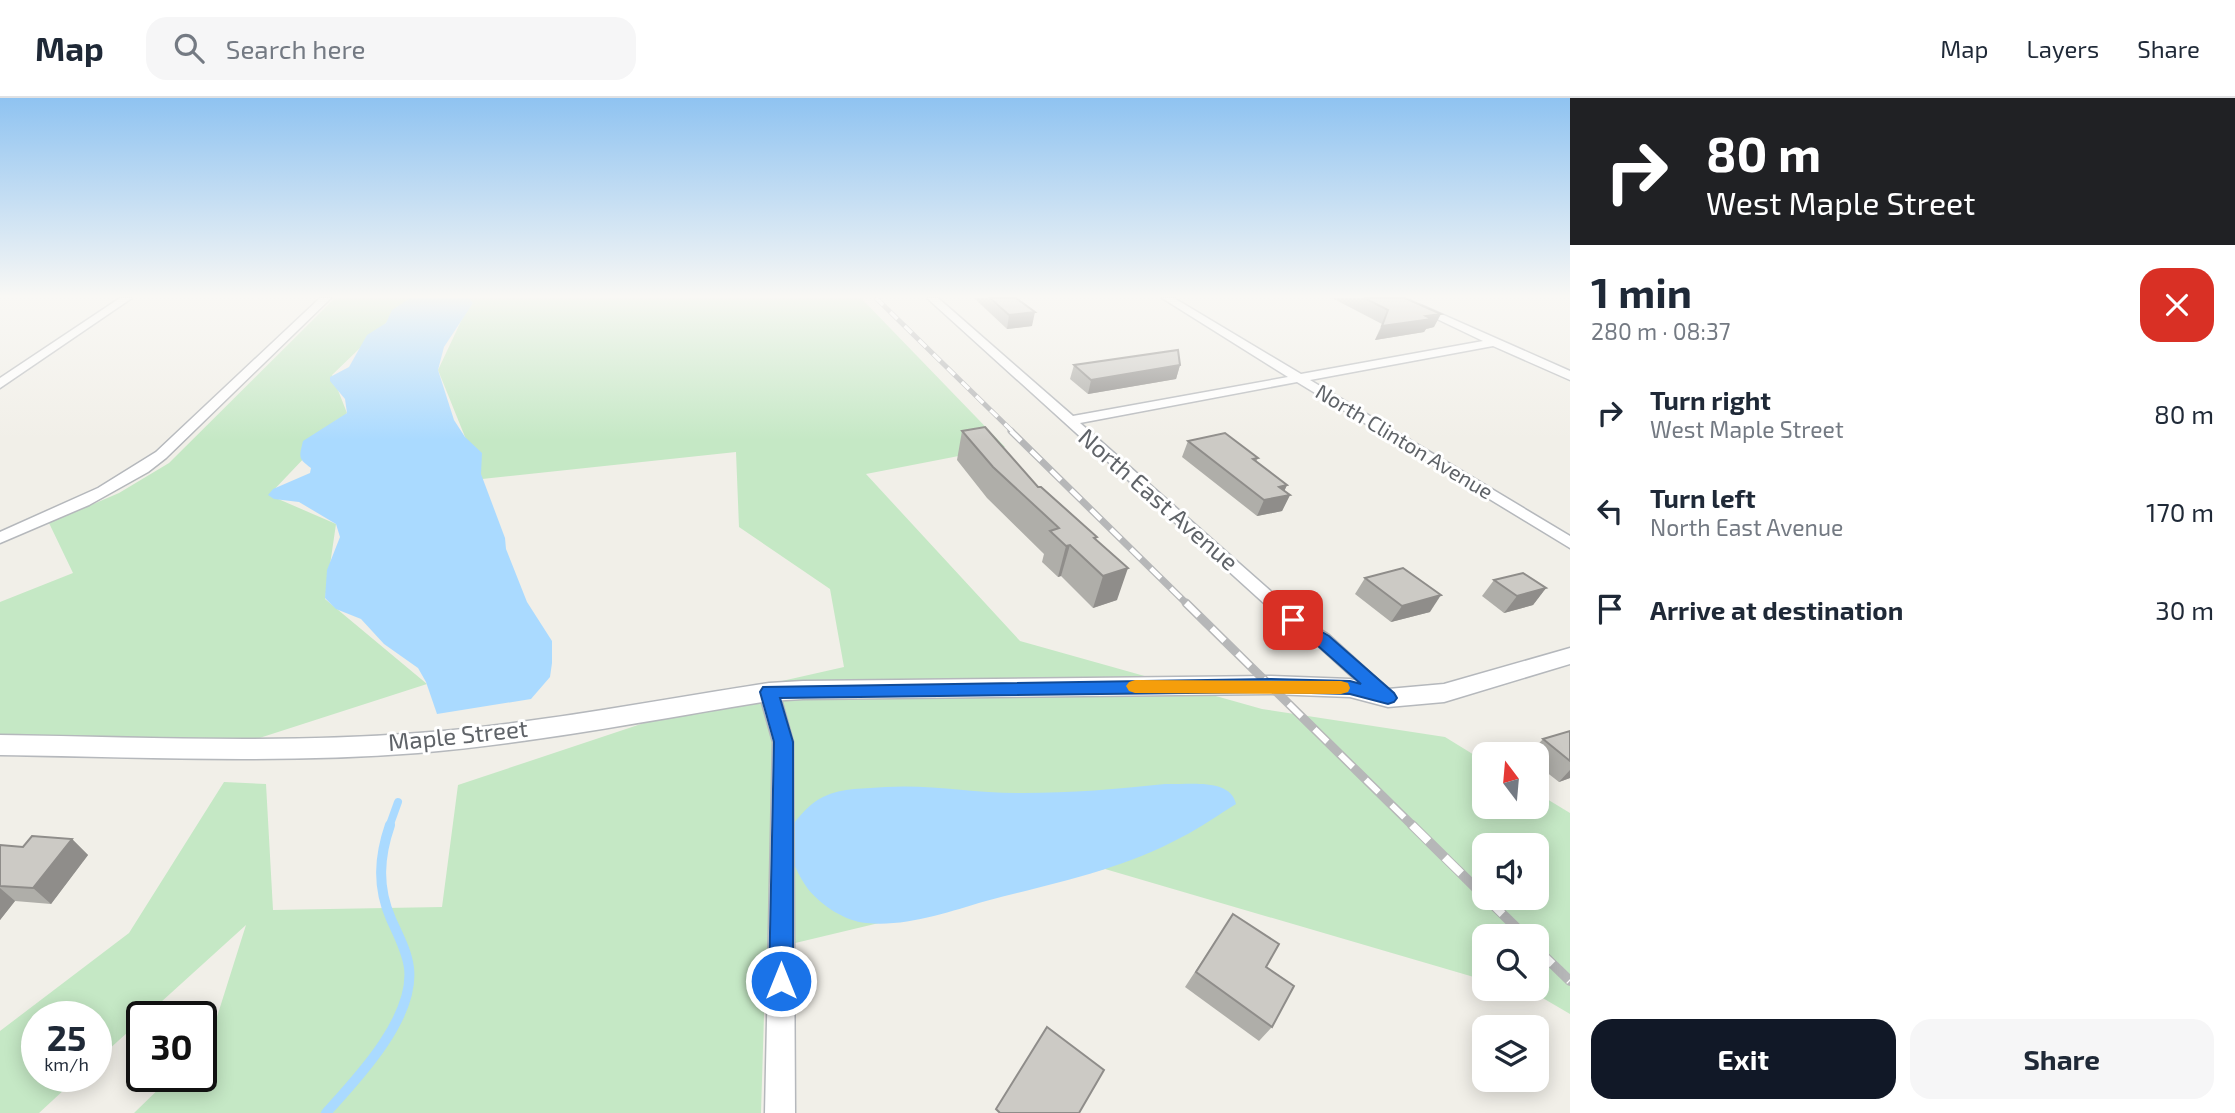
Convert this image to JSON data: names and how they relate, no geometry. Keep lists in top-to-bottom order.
{
  "streets": {
    "street": ["North Clinton Avenue", "North East Avenue", "Maple Street"]
  },
  "crossings": [
    ["North East Avenue", "Maple Street"]
  ],
  "north": "top",
  "page": {
    "header": "Map",
    "search": "Search here",
    "nav": ["Map", "Layers", "Share"],
    "turn": ["80 m", "West Maple Street"],
    "heading": ["1 min", "280 m · 08:37"],
    "list": [
      {
        "name": "Turn right",
        "note": "West Maple Street",
        "value": "80 m"
      },
      {
        "name": "Turn left",
        "note": "North East Avenue",
        "value": "170 m"
      },
      {
        "name": "Arrive at destination",
        "value": "30 m"
      }
    ],
    "speed": "25 km/h",
    "limit": "30",
    "buttons": ["Exit", "Share"]
  }
}
